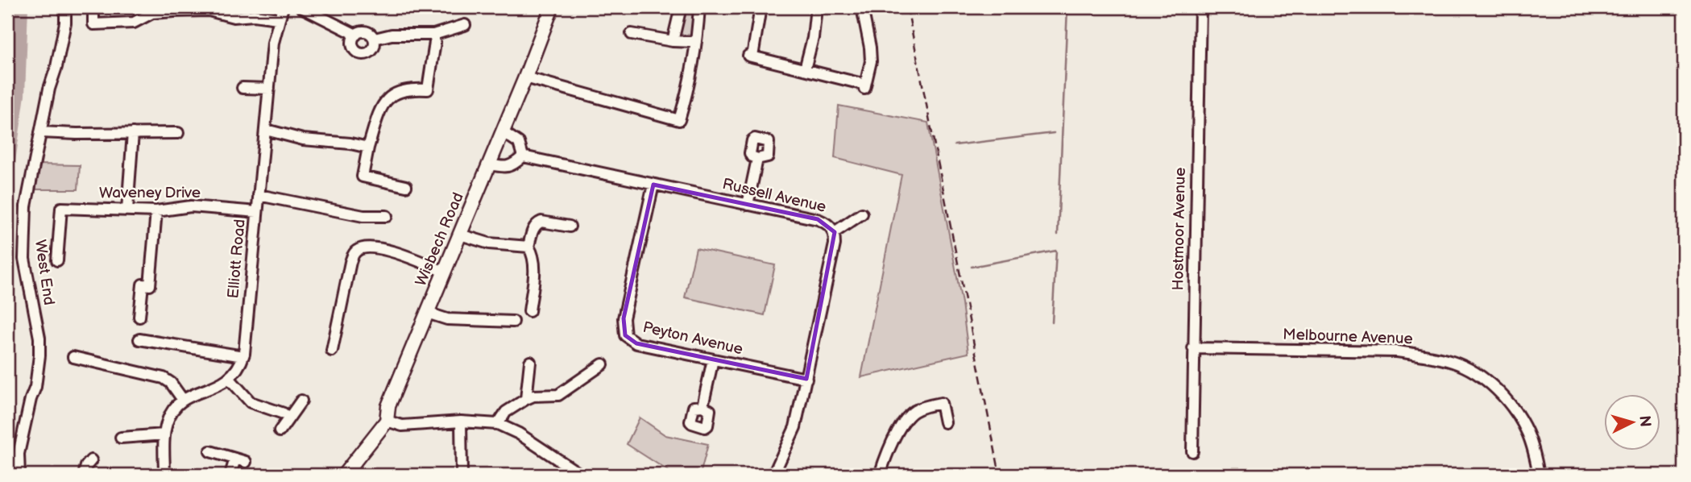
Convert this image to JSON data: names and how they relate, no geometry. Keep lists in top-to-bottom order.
{
  "streets": {
    "main road": ["Wisbech Road"],
    "street": [
      "Waveney Drive",
      "Russell Avenue",
      "Hostmoor Avenue",
      "Elliott Road",
      "West End",
      "Melbourne Avenue",
      "Peyton Avenue"
    ]
  },
  "crossings": [
    ["Waveney Drive", "Elliott Road"],
    ["Russell Avenue", "Peyton Avenue"],
    ["Hostmoor Avenue", "Melbourne Avenue"]
  ],
  "north": "right"
}
